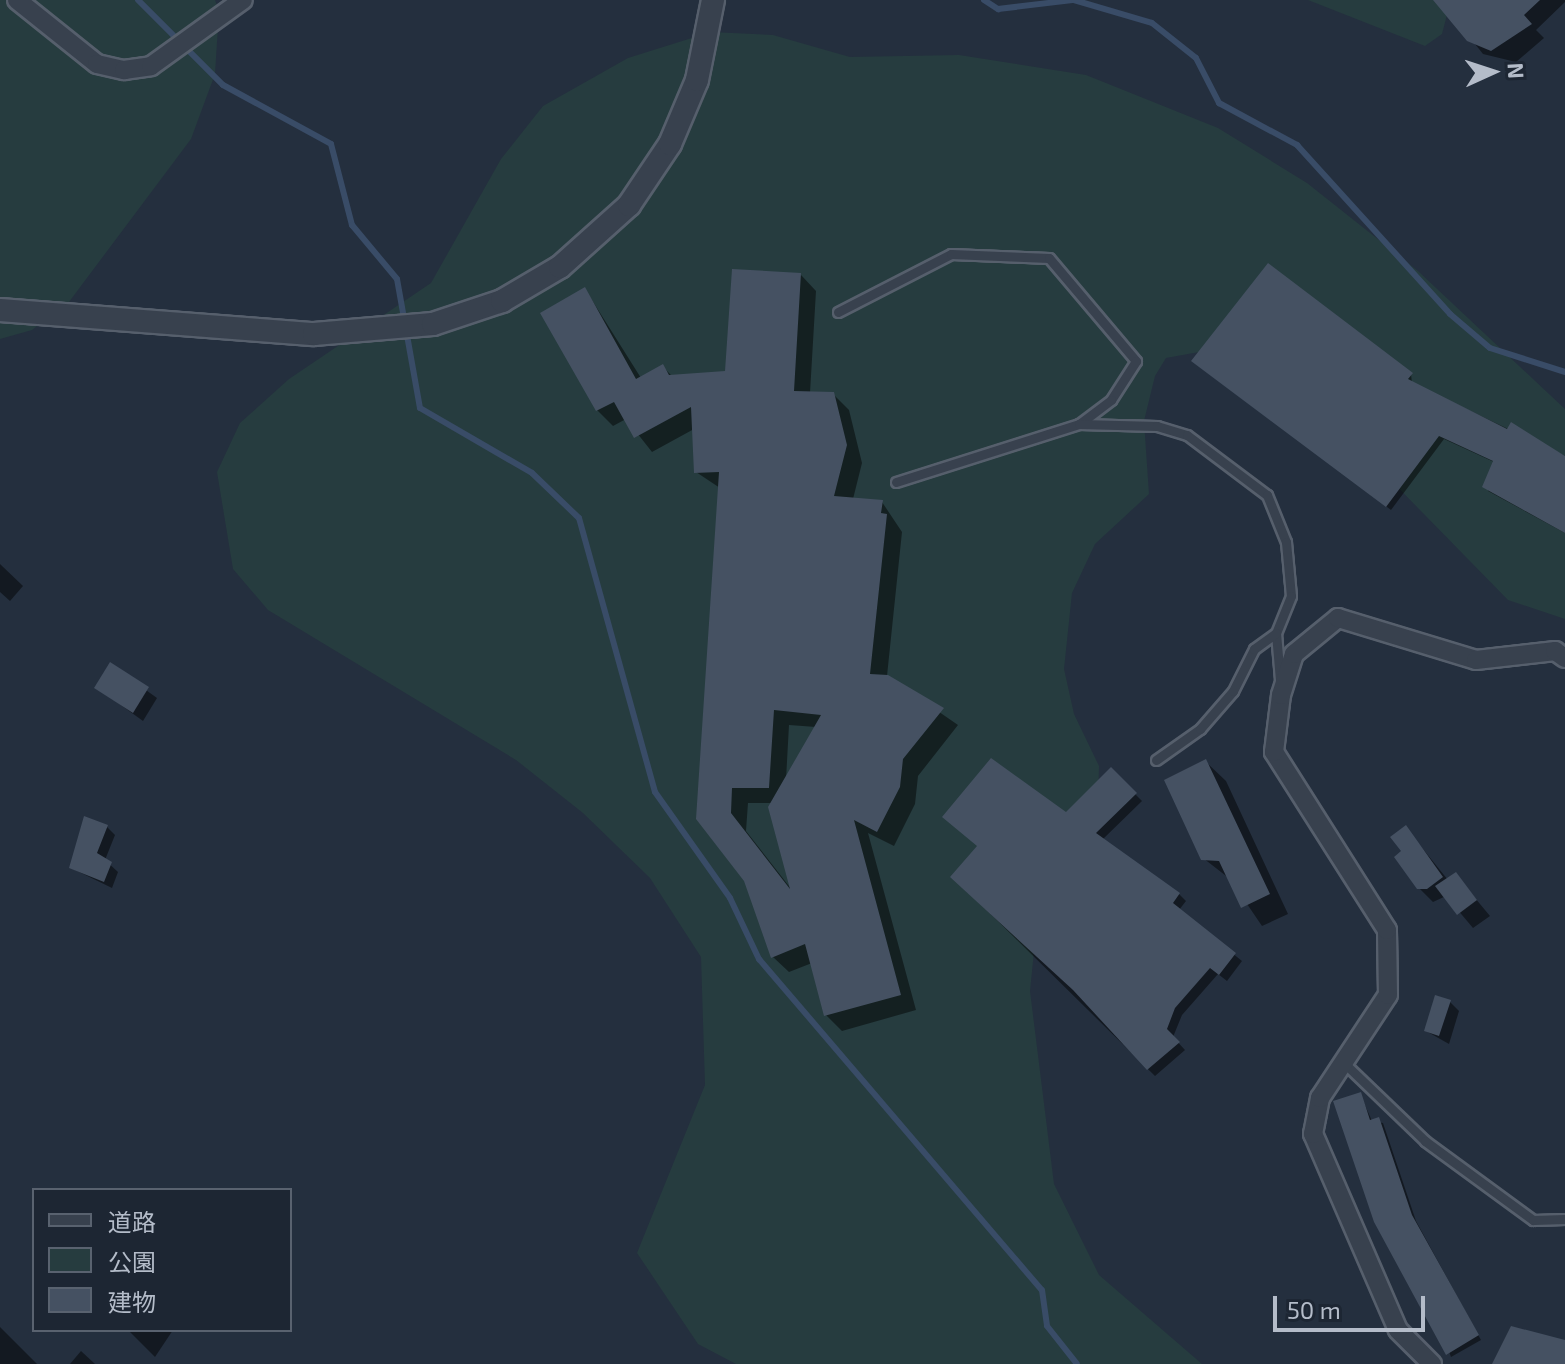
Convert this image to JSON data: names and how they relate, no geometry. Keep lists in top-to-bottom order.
{
  "legend": ["道路", "公園", "建物"],
  "scale_bar": "50 m",
  "north": "right"
}
